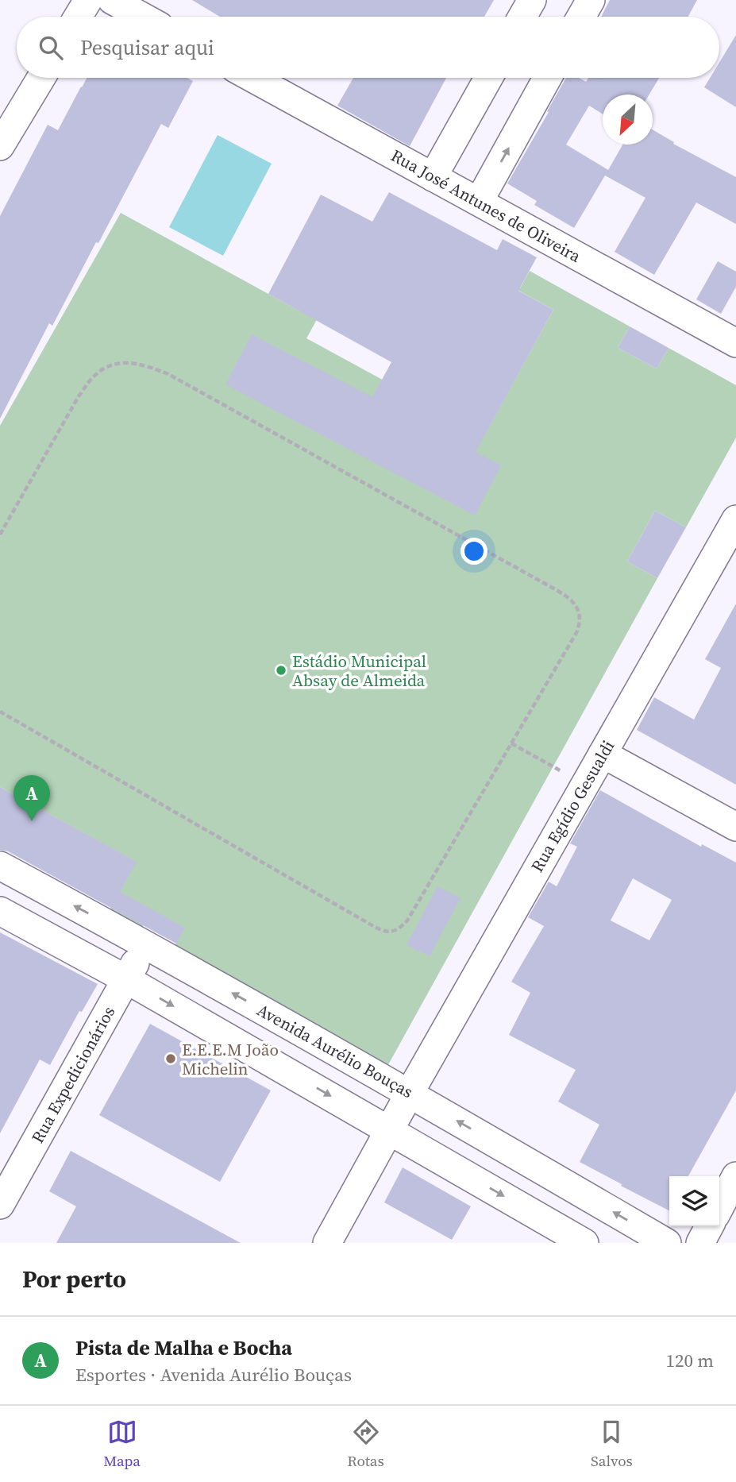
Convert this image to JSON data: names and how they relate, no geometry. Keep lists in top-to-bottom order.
{
  "streets": {
    "street": [
      "Rua José Antunes de Oliveira",
      "Rua Egídio Gesualdi",
      "Avenida Aurélio Bouças",
      "Rua Expedicionários"
    ]
  },
  "crossings": [
    ["Rua Egídio Gesualdi", "Avenida Aurélio Bouças"],
    ["Avenida Aurélio Bouças", "Rua Expedicionários"]
  ],
  "places": ["Estádio Municipal Absay de Almeida", "E.E.E.M João Michelin"],
  "north": "bottom left",
  "page": {
    "search": "Pesquisar aqui",
    "pins": "A",
    "heading": "Por perto",
    "list": [
      {
        "mark": "A",
        "name": "Pista de Malha e Bocha",
        "note": "Esportes · Avenida Aurélio Bouças",
        "value": "120 m"
      }
    ],
    "nav": ["Mapa", "Rotas", "Salvos"]
  }
}
